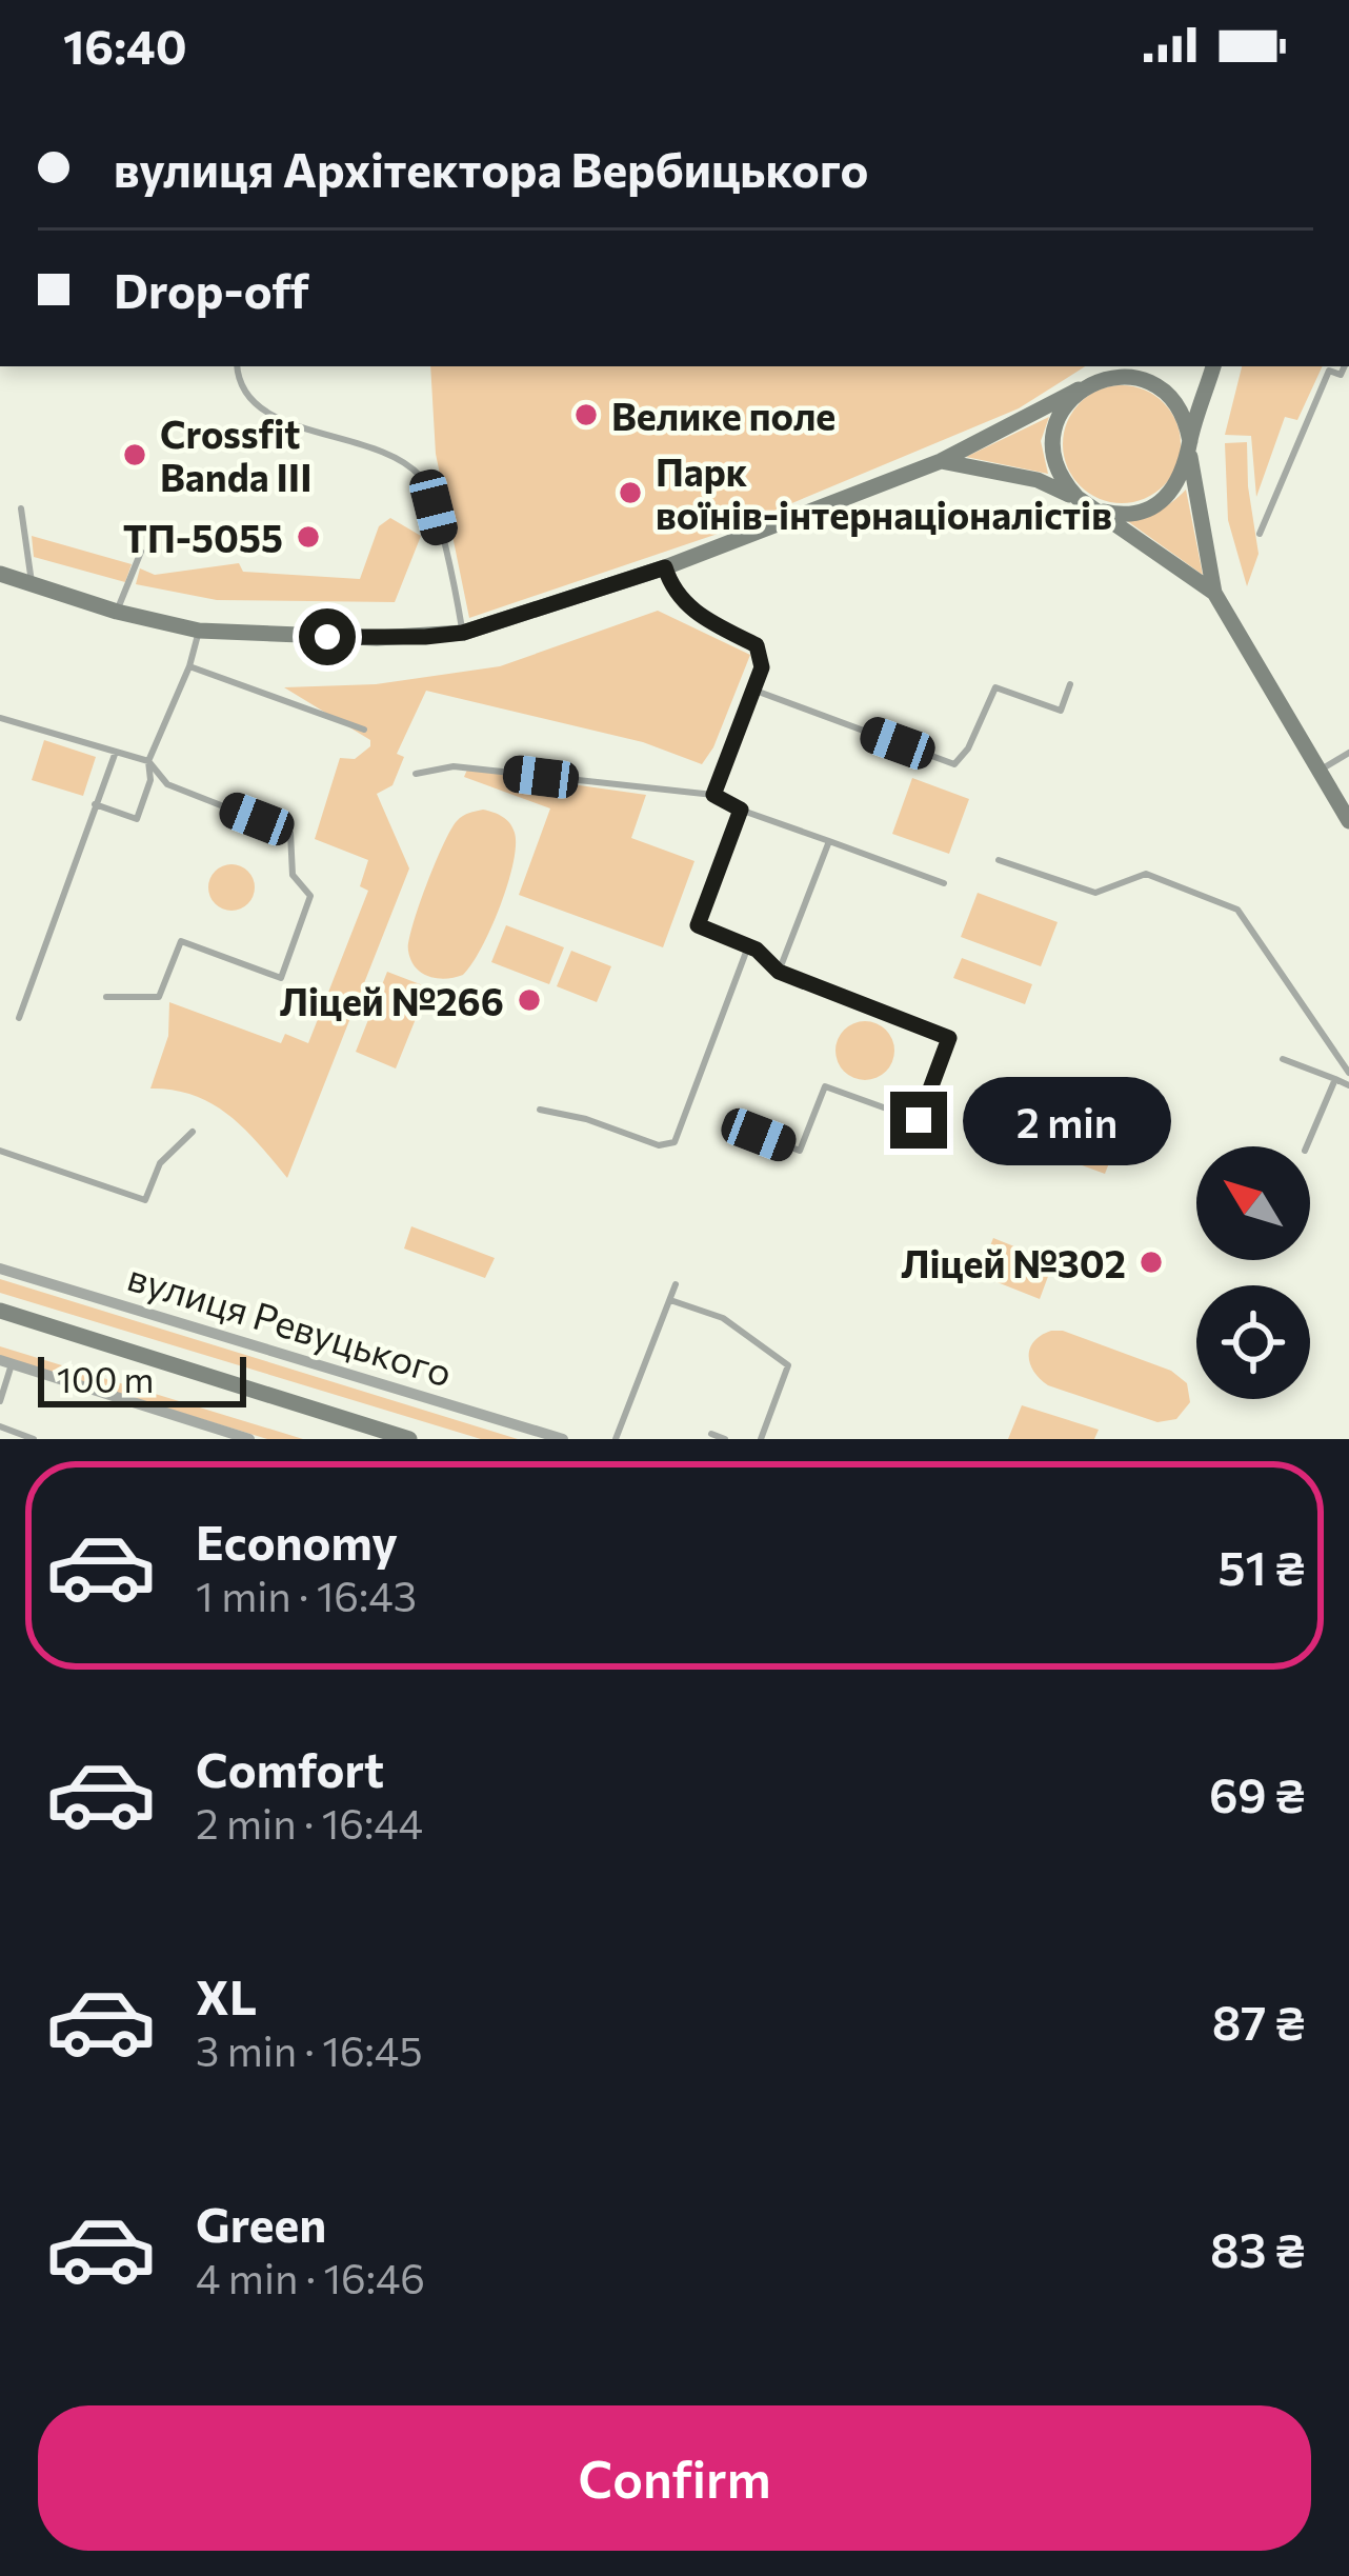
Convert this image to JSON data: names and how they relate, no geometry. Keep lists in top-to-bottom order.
{
  "streets": {
    "street": ["вулиця Ревуцького"]
  },
  "places": [
    "Велике поле",
    "Crossfit Banda III",
    "Парк воїнів-інтернаціоналістів",
    "ТП-5055",
    "Ліцей №266",
    "Ліцей №302"
  ],
  "scale_bar": "100 m",
  "north": "top left",
  "page": {
    "status": "16:40",
    "banner": ["вулиця Архітектора Вербицького", "Drop-off"],
    "bubble": "2 min",
    "scale": "100 m",
    "list": [
      {
        "name": "Economy",
        "note": "1 min · 16:43",
        "value": "51 ₴"
      },
      {
        "name": "Comfort",
        "note": "2 min · 16:44",
        "value": "69 ₴"
      },
      {
        "name": "XL",
        "note": "3 min · 16:45",
        "value": "87 ₴"
      },
      {
        "name": "Green",
        "note": "4 min · 16:46",
        "value": "83 ₴"
      }
    ],
    "buttons": "Confirm"
  }
}
